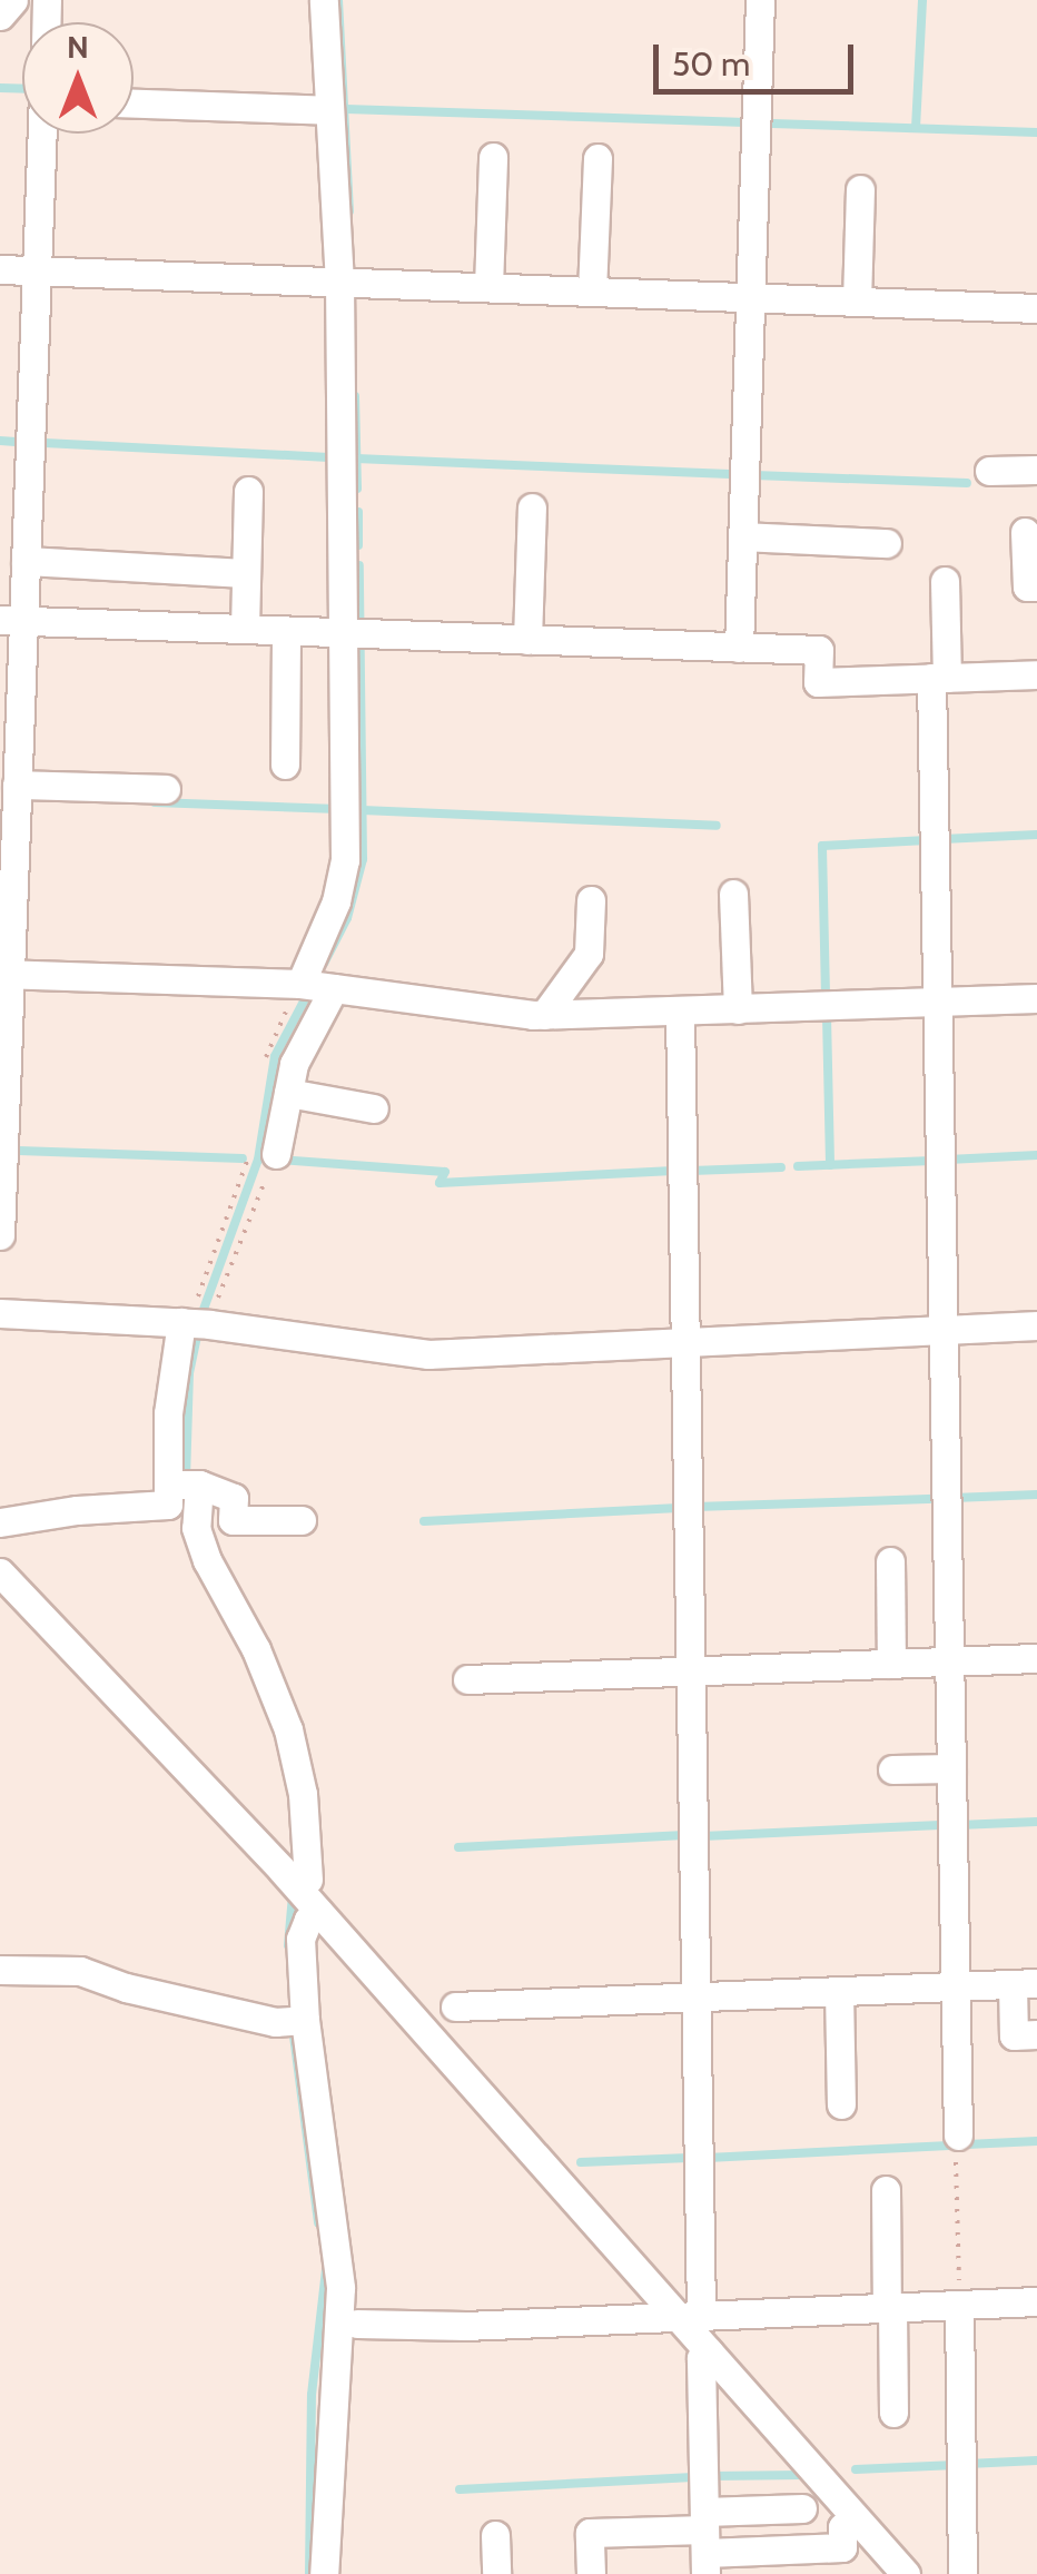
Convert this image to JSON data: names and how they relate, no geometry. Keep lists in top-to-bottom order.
{
  "scale_bar": "50 m",
  "north": "top"
}
